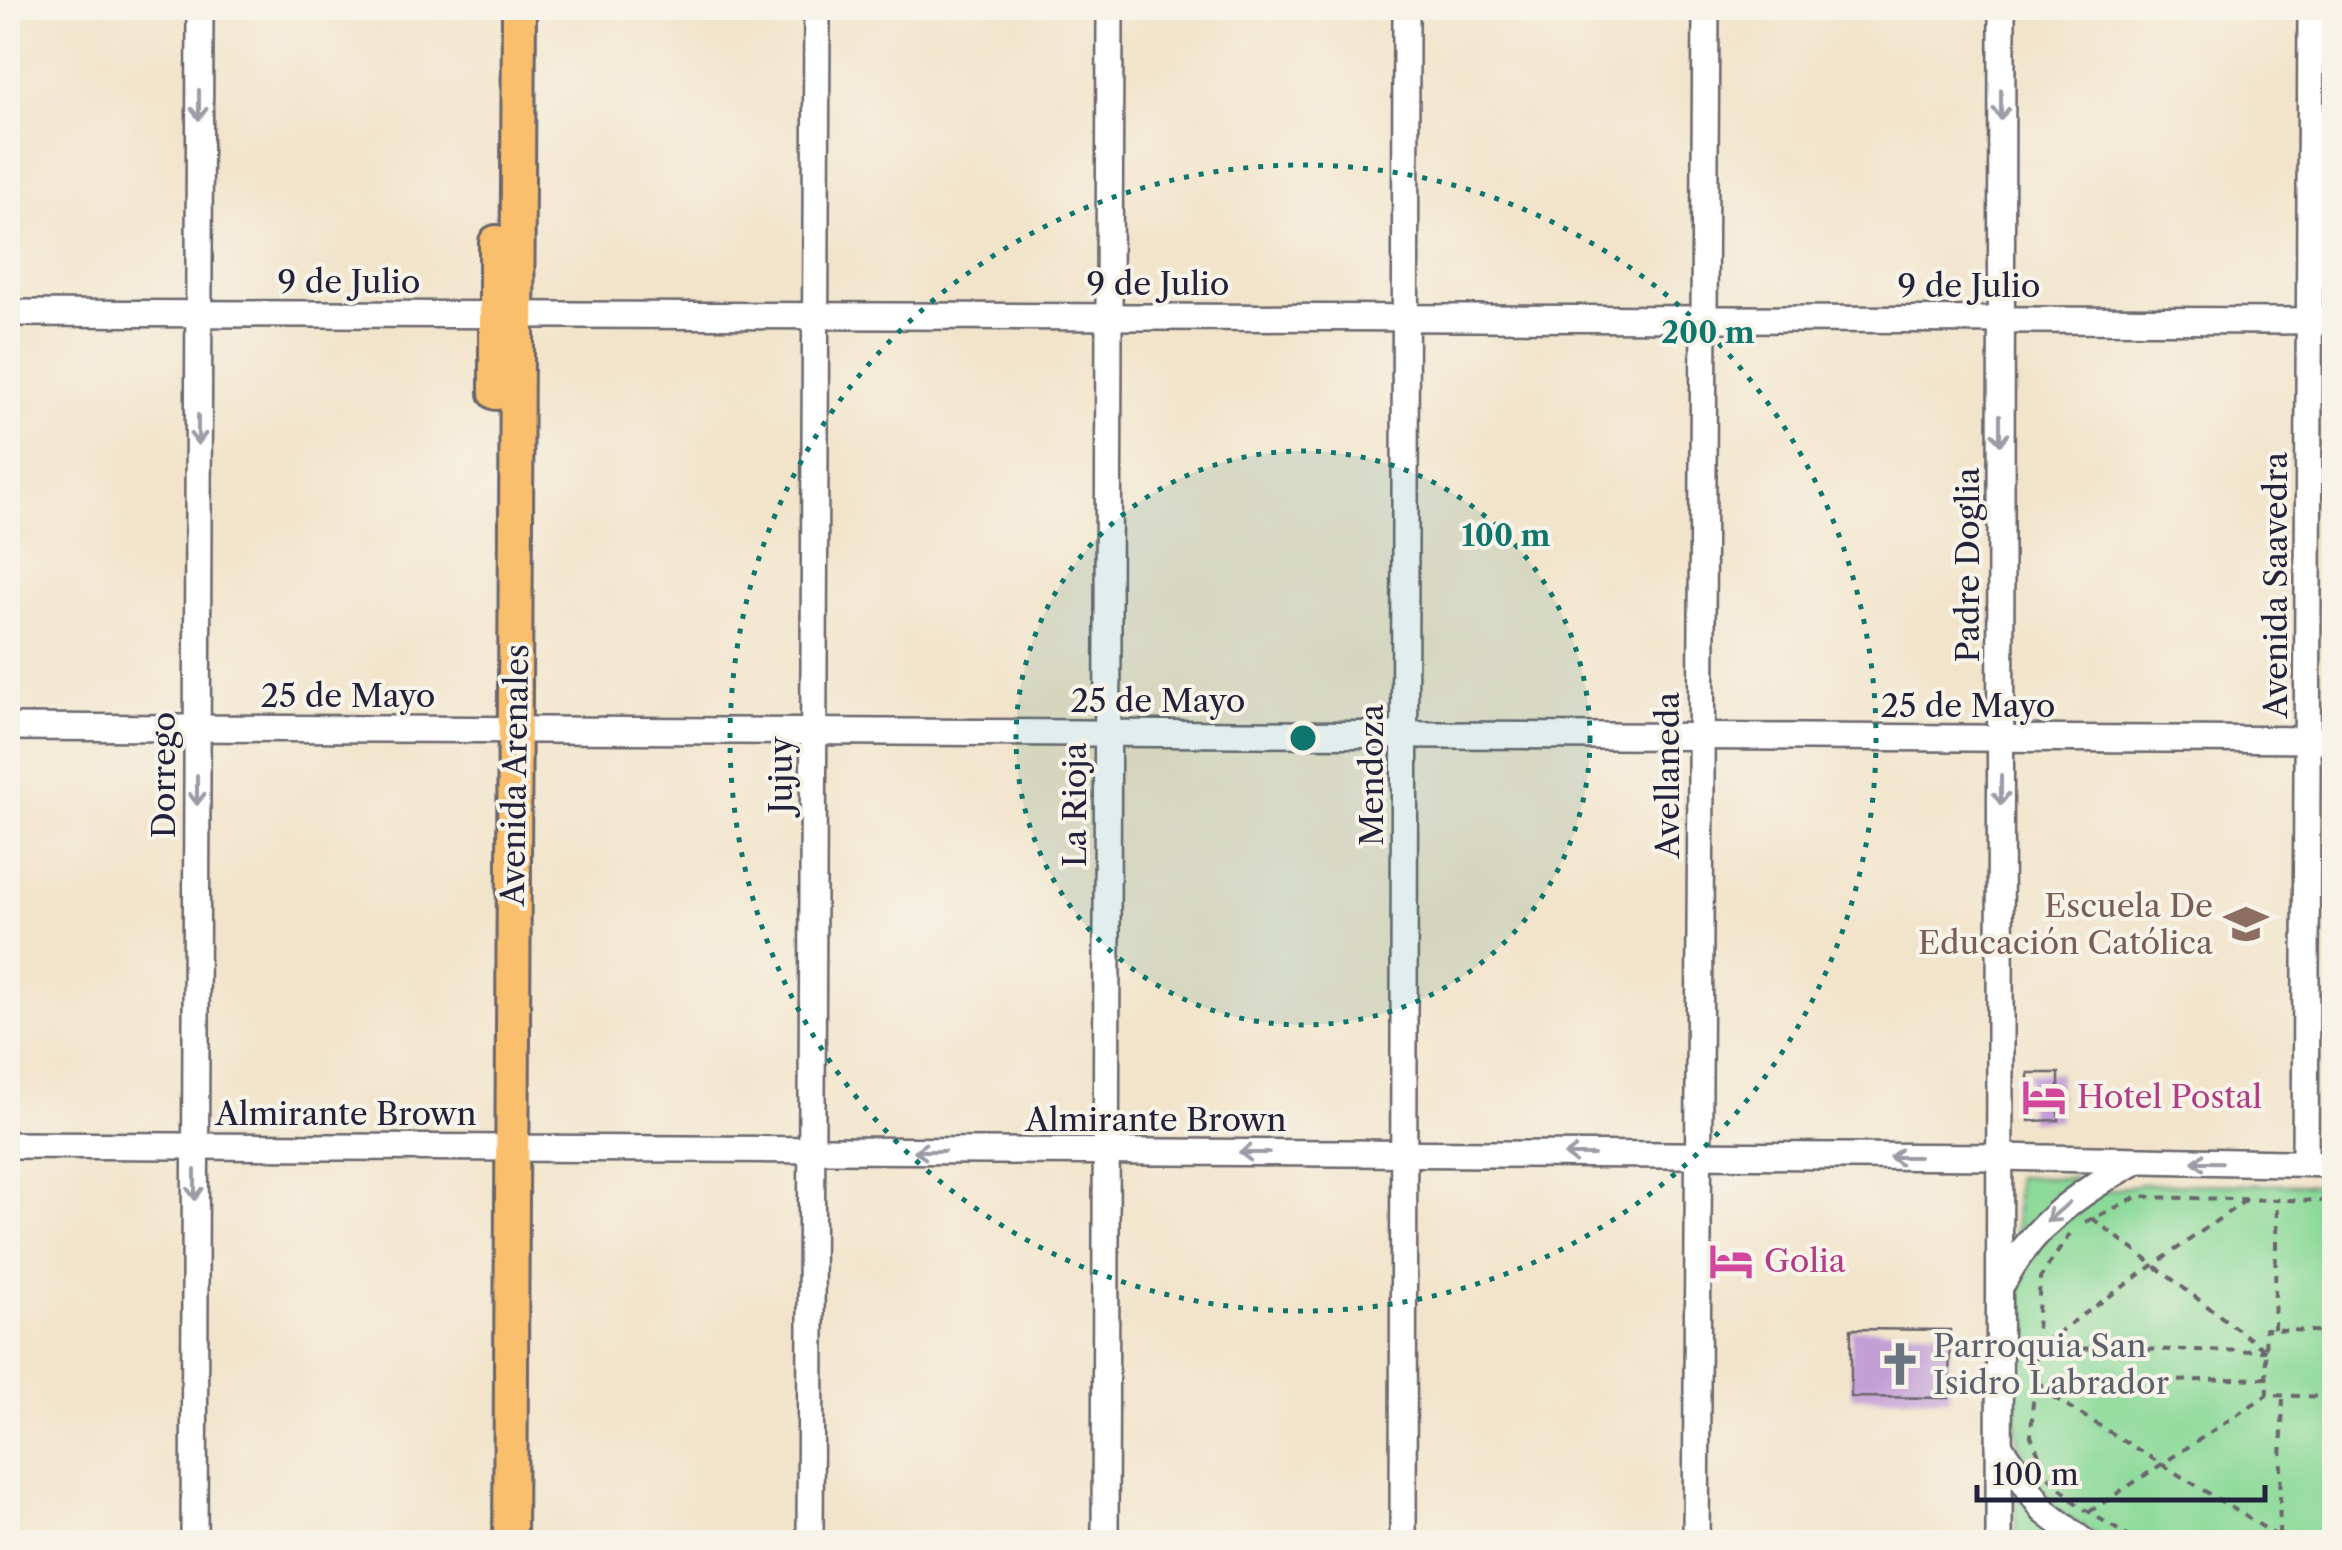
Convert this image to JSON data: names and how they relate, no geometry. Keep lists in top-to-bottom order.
{
  "streets": {
    "main road": ["Avenida Arenales"],
    "street": [
      "9 de Julio",
      "Padre Doglia",
      "Avenida Saavedra",
      "25 de Mayo",
      "Dorrego",
      "Jujuy",
      "Mendoza",
      "Avellaneda",
      "La Rioja",
      "Almirante Brown"
    ]
  },
  "crossings": [
    ["9 de Julio", "Padre Doglia"],
    ["9 de Julio", "Avenida Saavedra"],
    ["9 de Julio", "Dorrego"],
    ["9 de Julio", "Avenida Arenales"],
    ["9 de Julio", "Jujuy"],
    ["9 de Julio", "Mendoza"],
    ["9 de Julio", "Avellaneda"],
    ["9 de Julio", "La Rioja"],
    ["Padre Doglia", "25 de Mayo"],
    ["Padre Doglia", "Almirante Brown"],
    ["Avenida Saavedra", "25 de Mayo"],
    ["Avenida Saavedra", "Almirante Brown"],
    ["25 de Mayo", "Dorrego"],
    ["25 de Mayo", "Avenida Arenales"],
    ["25 de Mayo", "Jujuy"],
    ["25 de Mayo", "Mendoza"],
    ["25 de Mayo", "Avellaneda"],
    ["25 de Mayo", "La Rioja"],
    ["Dorrego", "Almirante Brown"],
    ["Avenida Arenales", "Almirante Brown"],
    ["Jujuy", "Almirante Brown"],
    ["Mendoza", "Almirante Brown"],
    ["Avellaneda", "Almirante Brown"],
    ["La Rioja", "Almirante Brown"]
  ],
  "one_way": ["Padre Doglia", "Dorrego", "Almirante Brown"],
  "places": {
    "school or university": ["Escuela De Educación Católica"],
    "hotel": ["Hotel Postal", "Golia"],
    "church": ["Parroquia San Isidro Labrador"]
  },
  "scale_bar": "100 m",
  "rings": ["200 m", "100 m"]
}
